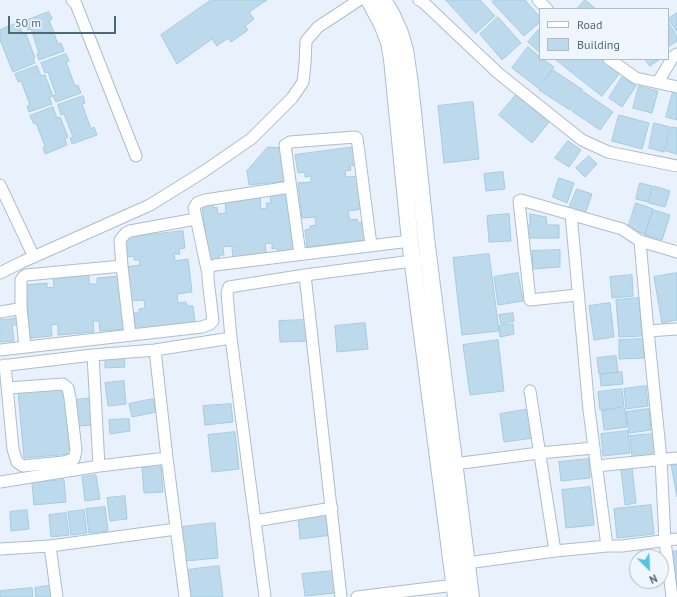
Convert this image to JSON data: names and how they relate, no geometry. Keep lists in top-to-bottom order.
{
  "legend": ["Road", "Building"],
  "scale_bar": "50 m",
  "north": "bottom right"
}
